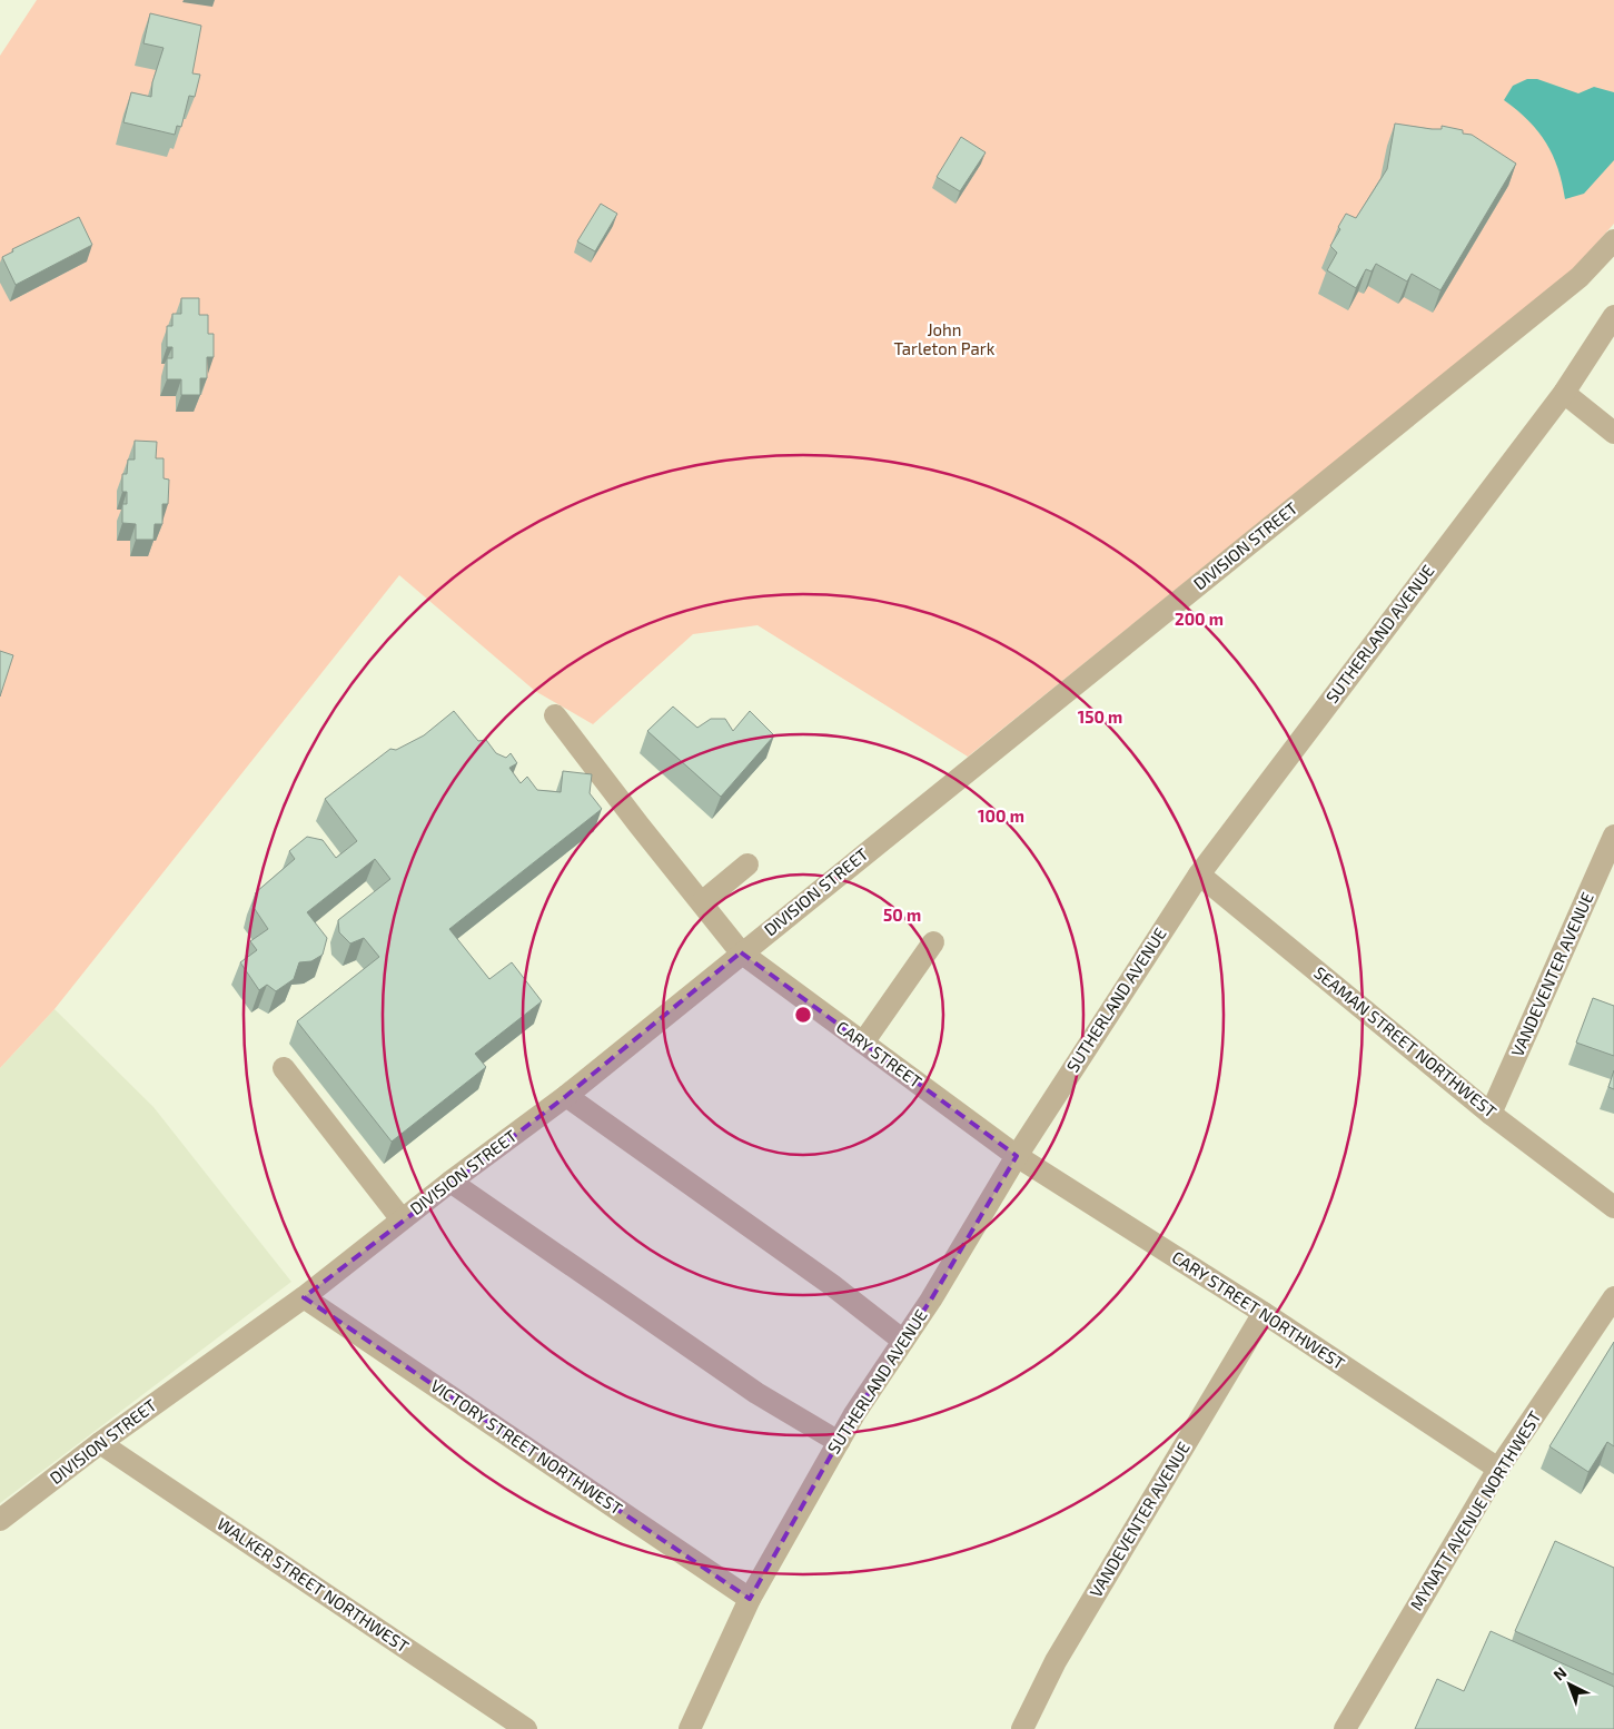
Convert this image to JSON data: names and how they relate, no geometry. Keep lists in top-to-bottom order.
{
  "streets": {
    "street": [
      "DIVISION STREET",
      "SUTHERLAND AVENUE",
      "VANDEVENTER AVENUE",
      "SEAMAN STREET NORTHWEST",
      "CARY STREET",
      "CARY STREET NORTHWEST",
      "VICTORY STREET NORTHWEST",
      "MYNATT AVENUE NORTHWEST",
      "WALKER STREET NORTHWEST"
    ]
  },
  "crossings": [
    ["DIVISION STREET", "CARY STREET"],
    ["DIVISION STREET", "VICTORY STREET NORTHWEST"],
    ["DIVISION STREET", "WALKER STREET NORTHWEST"],
    ["SUTHERLAND AVENUE", "SEAMAN STREET NORTHWEST"],
    ["SUTHERLAND AVENUE", "CARY STREET"],
    ["SUTHERLAND AVENUE", "CARY STREET NORTHWEST"],
    ["SUTHERLAND AVENUE", "VICTORY STREET NORTHWEST"],
    ["VANDEVENTER AVENUE", "SEAMAN STREET NORTHWEST"],
    ["VANDEVENTER AVENUE", "CARY STREET NORTHWEST"],
    ["CARY STREET", "CARY STREET NORTHWEST"],
    ["CARY STREET NORTHWEST", "MYNATT AVENUE NORTHWEST"]
  ],
  "parks": ["John Tarleton Park"],
  "north": "top left",
  "rings": [
    "200 m",
    "150 m",
    "100 m",
    "50 m"
  ]
}
